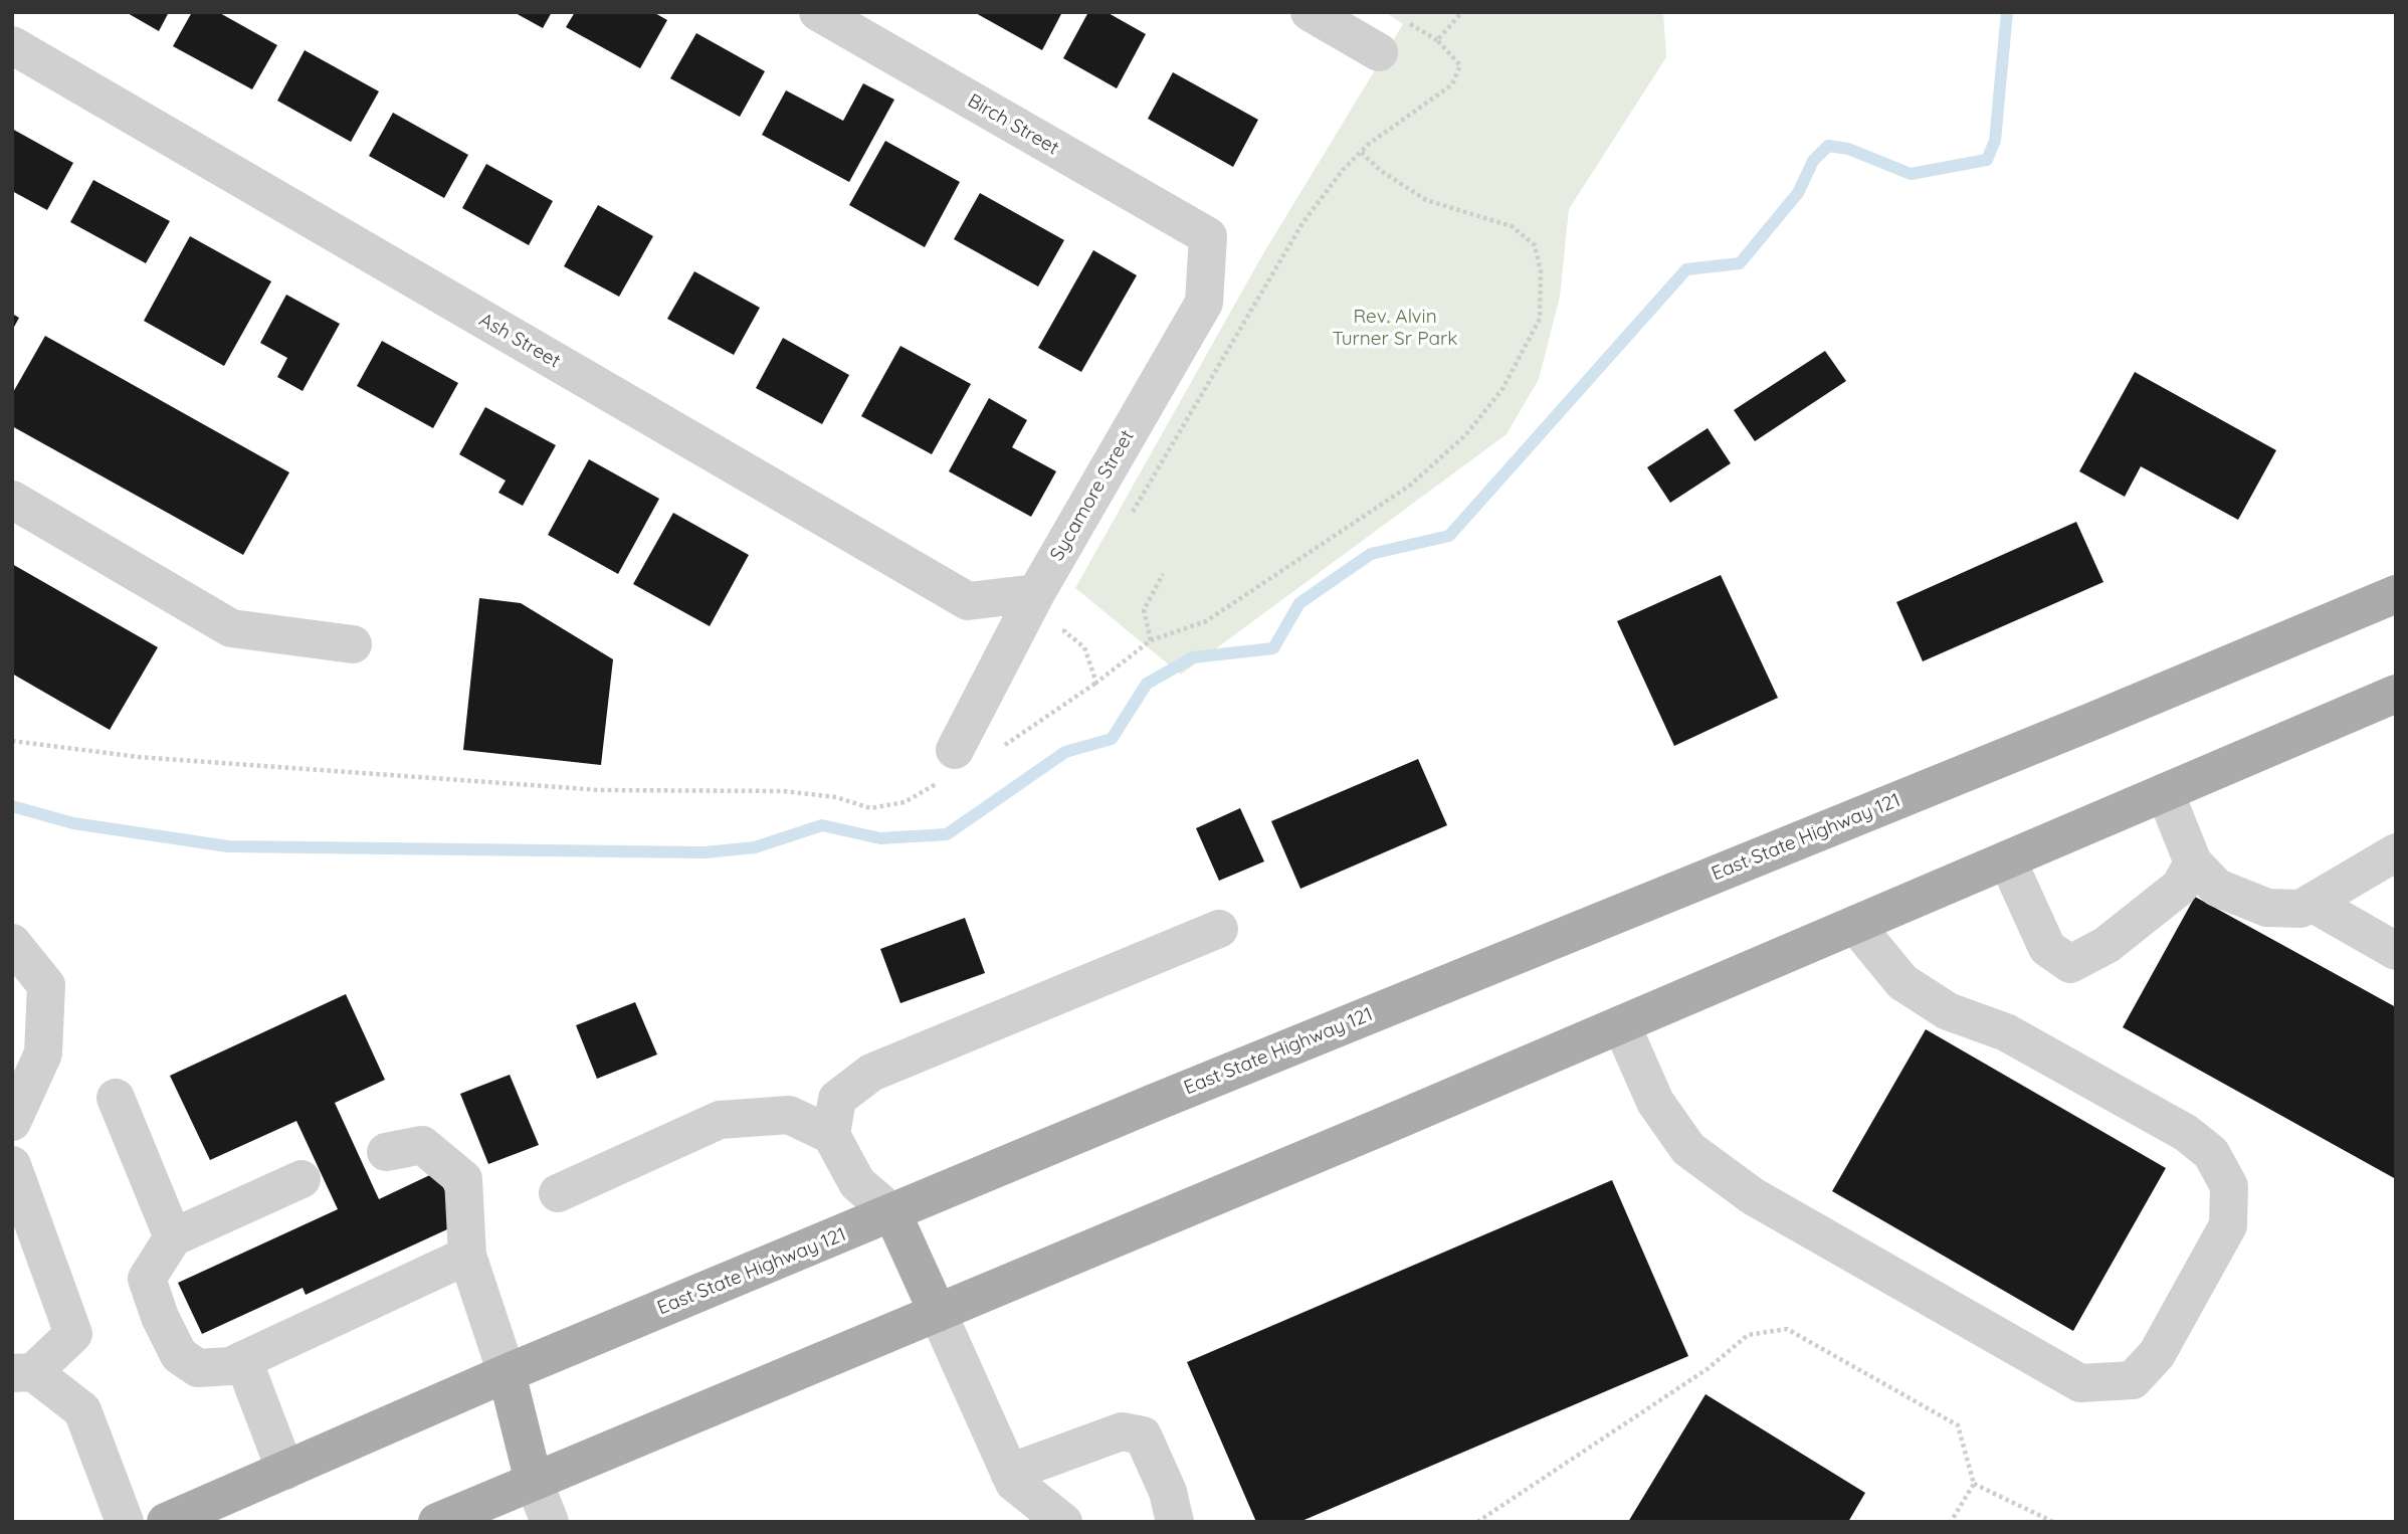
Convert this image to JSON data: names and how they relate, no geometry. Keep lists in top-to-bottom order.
{
  "streets": {
    "main road": ["East State Highway 121"],
    "street": ["Birch Street", "Ash Street", "Sycamore Street"]
  },
  "crossings": [
    ["Birch Street", "Sycamore Street"],
    ["Ash Street", "Sycamore Street"]
  ],
  "parks": ["Rev. Alvin Turner Sr Park"]
}
